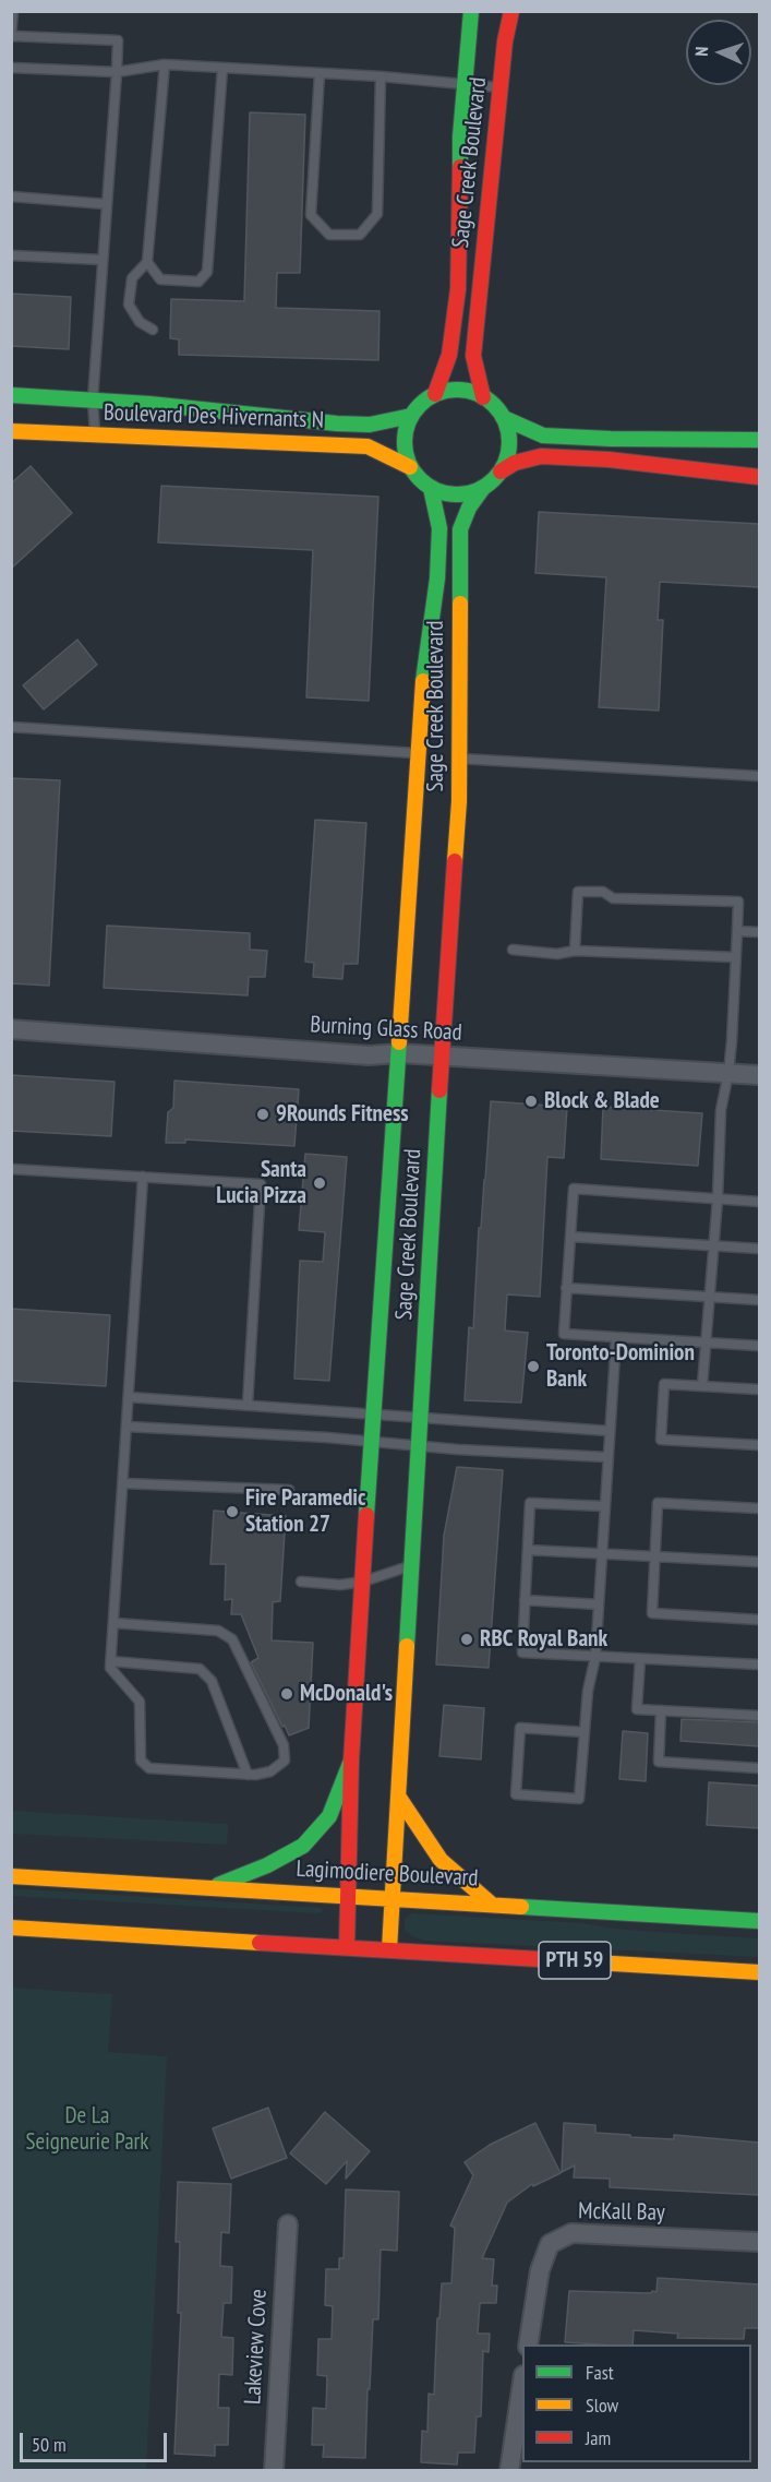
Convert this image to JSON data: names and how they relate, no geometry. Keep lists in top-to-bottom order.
{
  "streets": {
    "street": [
      "Sage Creek Boulevard",
      "Boulevard Des Hivernants N",
      "Burning Glass Road",
      "Lagimodiere Boulevard",
      "PTH 59",
      "McKall Bay",
      "Lakeview Cove"
    ]
  },
  "crossings": [
    ["Sage Creek Boulevard", "Boulevard Des Hivernants N"],
    ["Sage Creek Boulevard", "Burning Glass Road"],
    ["Sage Creek Boulevard", "Lagimodiere Boulevard"],
    ["Sage Creek Boulevard", "PTH 59"]
  ],
  "parks": ["De La Seigneurie Park"],
  "places": [
    "Block & Blade",
    "9Rounds Fitness",
    "Santa Lucia Pizza",
    "Toronto-Dominion Bank",
    "Fire Paramedic Station 27",
    "RBC Royal Bank",
    "McDonald's"
  ],
  "legend": ["Fast", "Slow", "Jam"],
  "scale_bar": "50 m",
  "north": "left"
}
